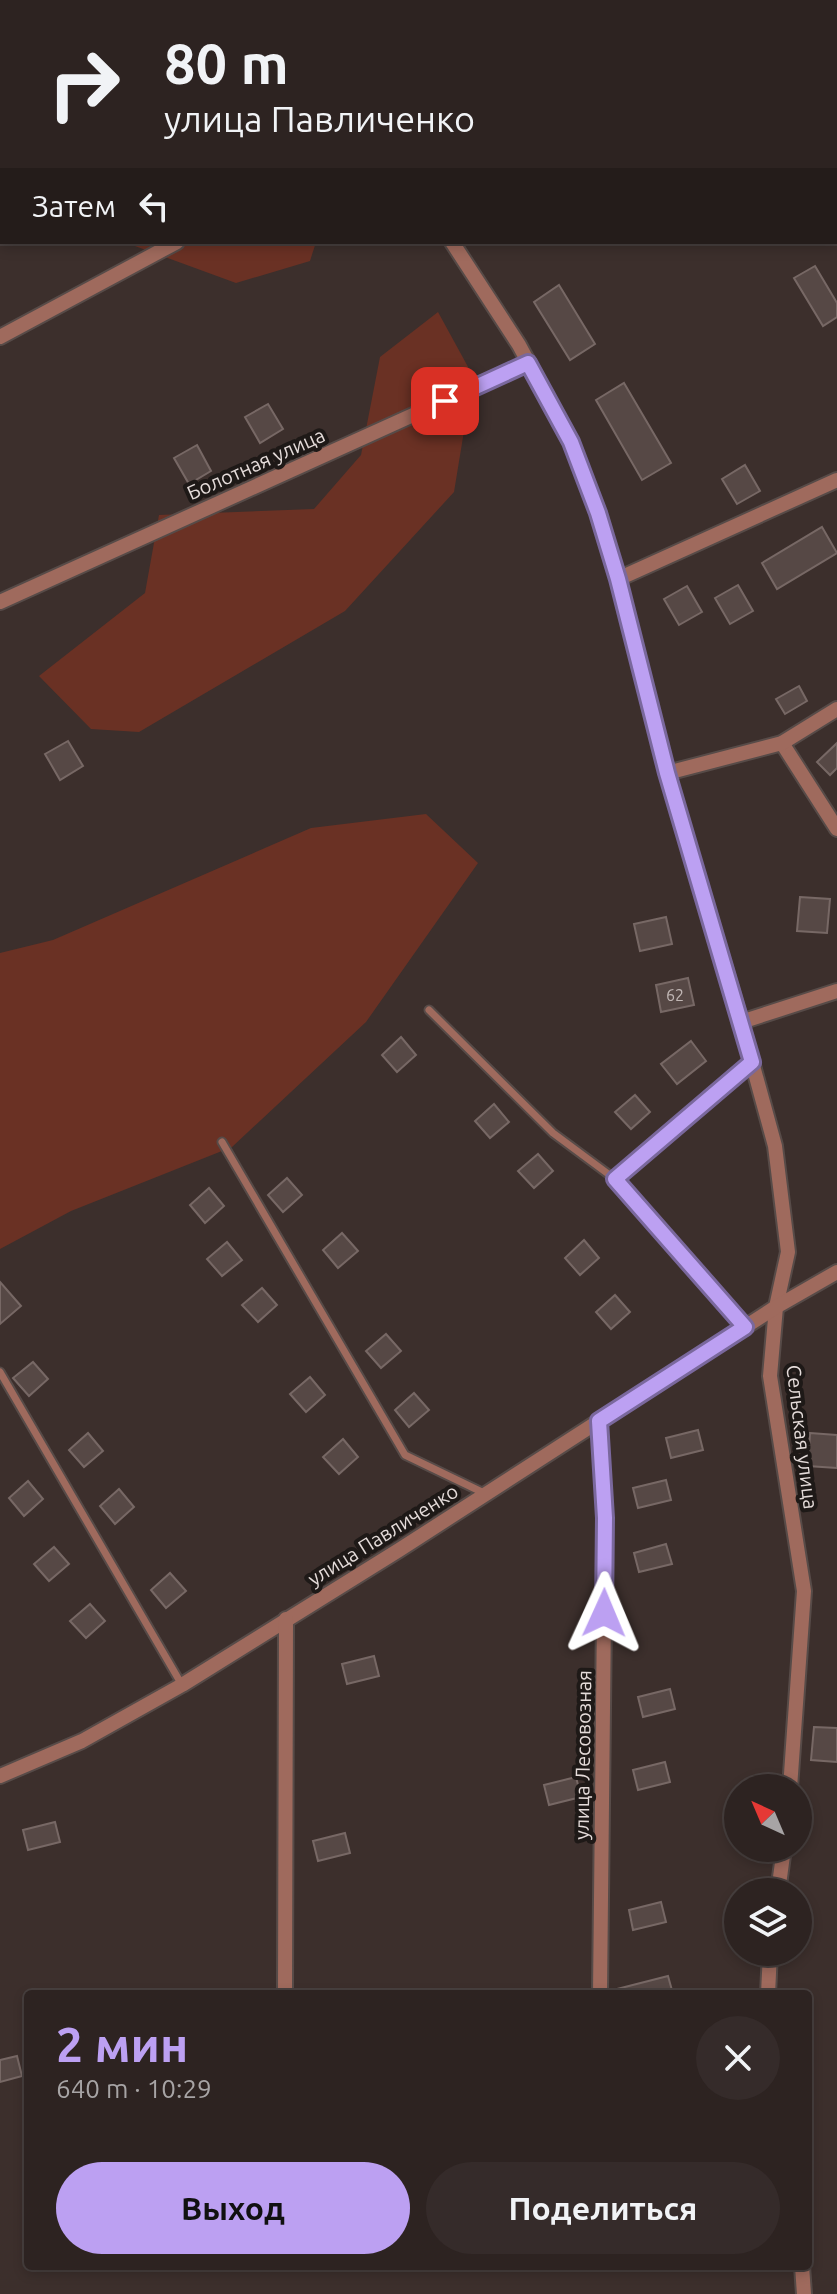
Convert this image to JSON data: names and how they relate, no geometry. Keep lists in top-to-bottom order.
{
  "streets": {
    "street": [
      "Болотная улица",
      "Сельская улица",
      "улица Павличенко",
      "улица Лесовозная"
    ]
  },
  "crossings": [
    ["Болотная улица", "Сельская улица"],
    ["Сельская улица", "улица Павличенко"],
    ["улица Павличенко", "улица Лесовозная"]
  ],
  "house_numbers": ["62"],
  "north": "top left",
  "page": {
    "turn": ["80 m", "улица Павличенко"],
    "then": "Затем",
    "heading": ["2 мин", "640 m · 10:29"],
    "buttons": ["Выход", "Поделиться"]
  }
}
